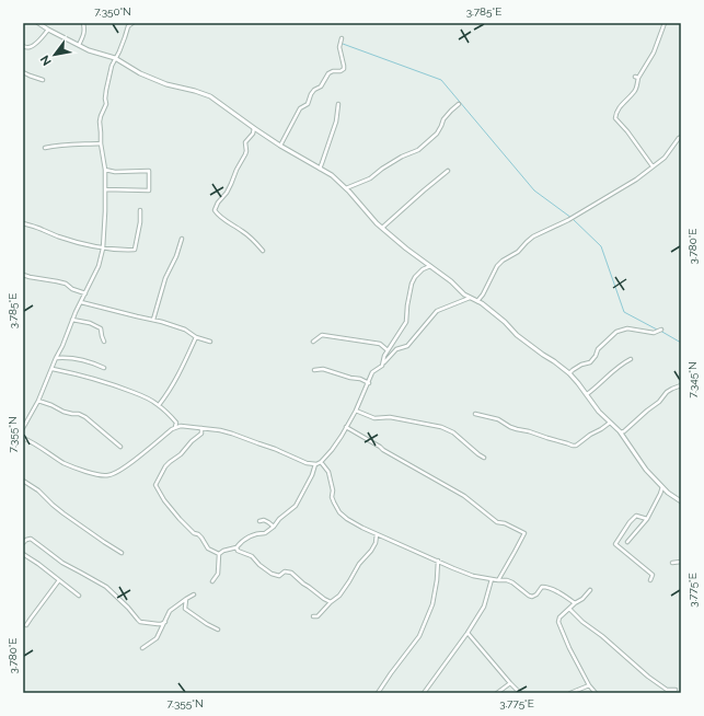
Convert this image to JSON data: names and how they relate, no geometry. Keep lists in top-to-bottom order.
{
  "north": "bottom left",
  "coordinates": [
    "7.350°N",
    "3.785°E",
    "3.780°E",
    "7.345°N",
    "7.355°N",
    "3.775°E"
  ]
}
